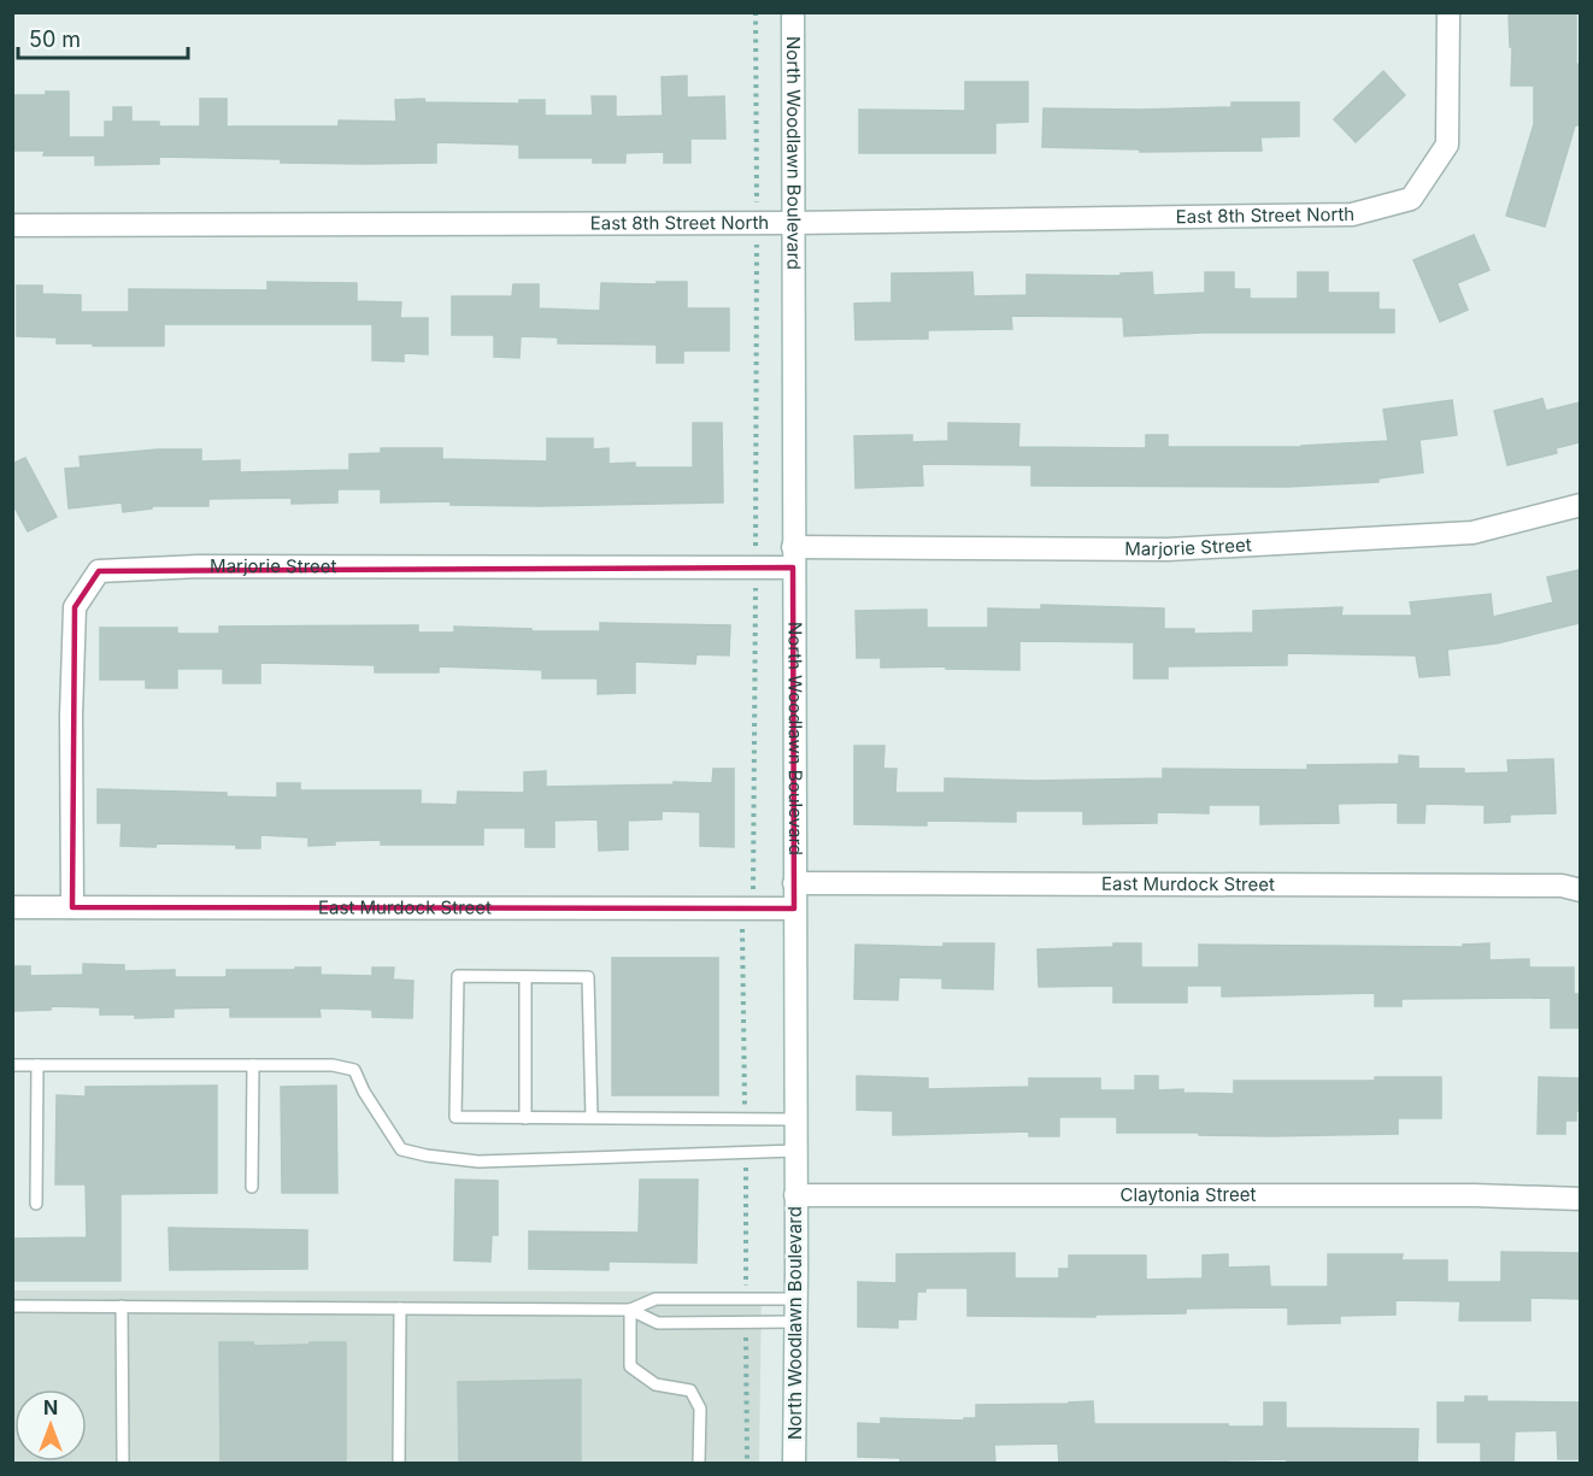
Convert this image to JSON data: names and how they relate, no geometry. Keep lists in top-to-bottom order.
{
  "streets": {
    "street": [
      "North Woodlawn Boulevard",
      "East 8th Street North",
      "Marjorie Street",
      "East Murdock Street",
      "Claytonia Street"
    ]
  },
  "crossings": [
    ["North Woodlawn Boulevard", "East 8th Street North"],
    ["North Woodlawn Boulevard", "Marjorie Street"],
    ["North Woodlawn Boulevard", "East Murdock Street"],
    ["North Woodlawn Boulevard", "Claytonia Street"],
    ["Marjorie Street", "East Murdock Street"]
  ],
  "scale_bar": "50 m",
  "north": "top"
}
